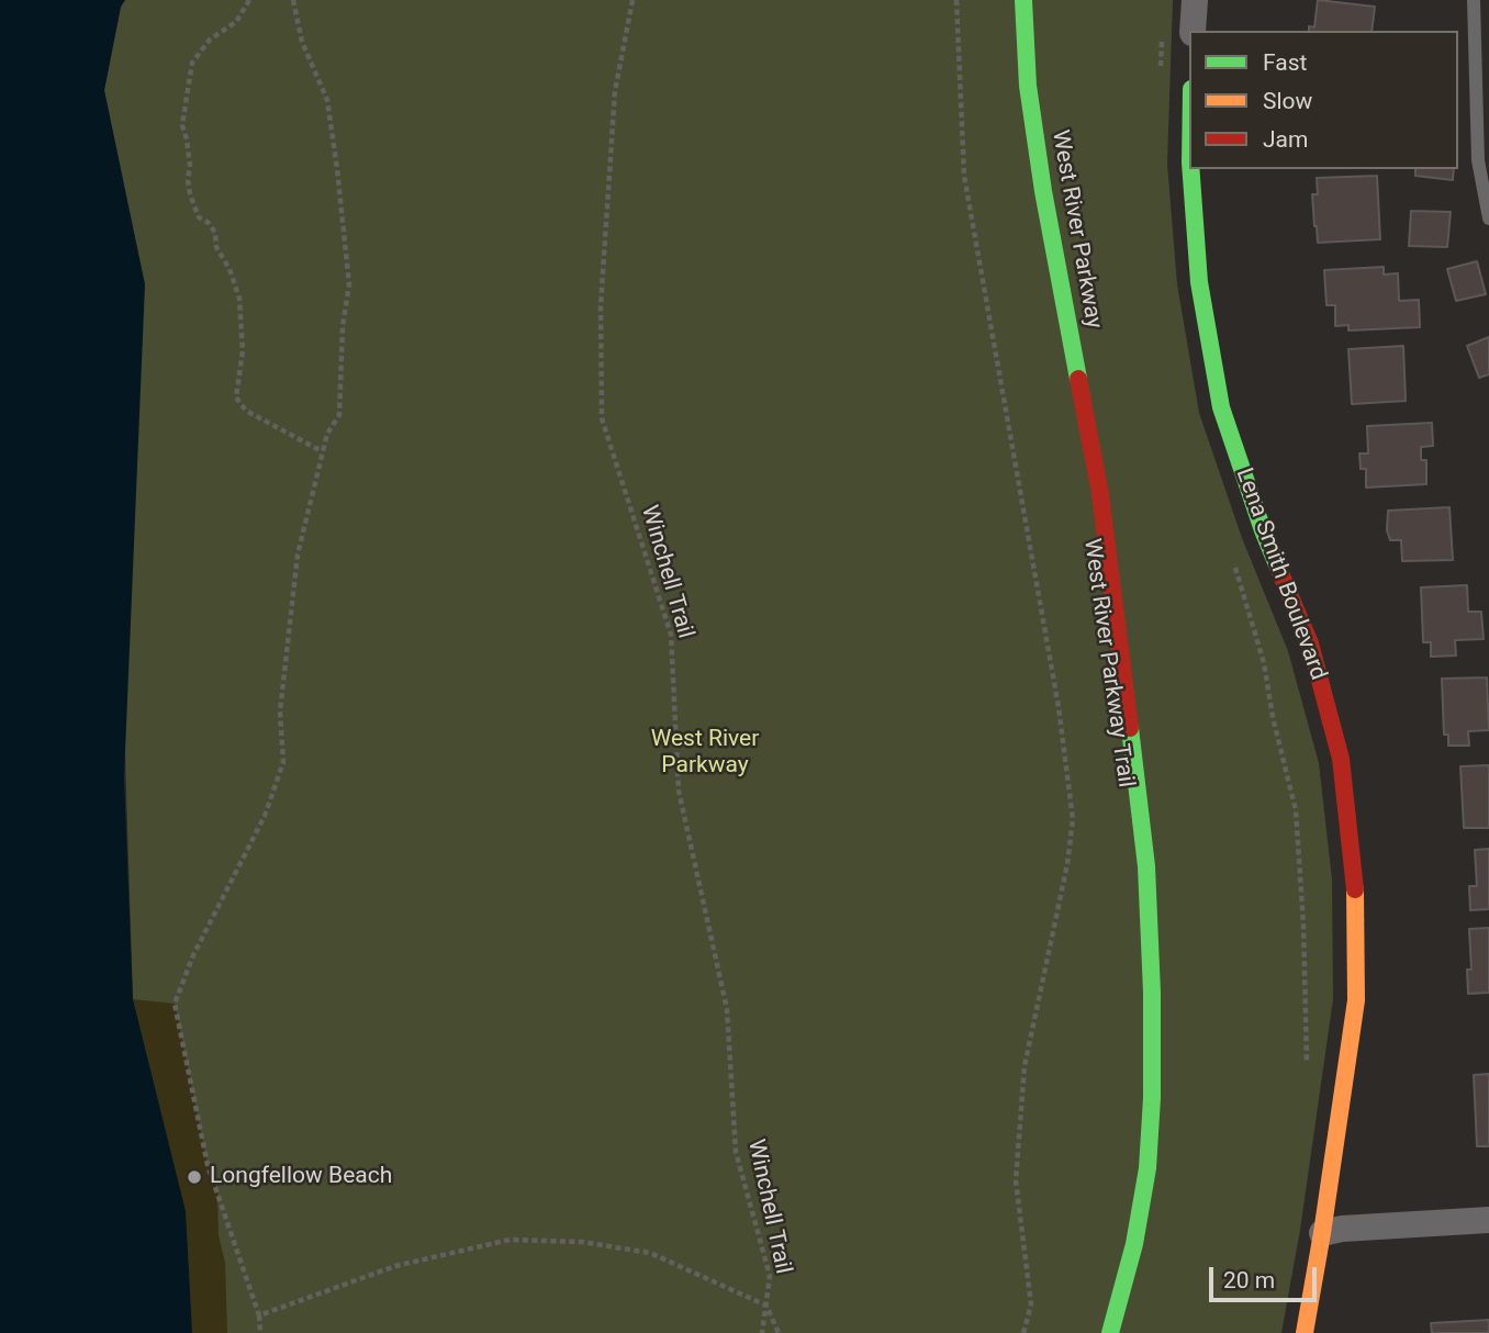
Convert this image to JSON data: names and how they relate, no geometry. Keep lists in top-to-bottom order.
{
  "streets": {
    "street": ["West River Parkway", "Lena Smith Boulevard"],
    "path": ["Winchell Trail"]
  },
  "parks": ["West River Parkway"],
  "places": ["Longfellow Beach"],
  "legend": ["Fast", "Slow", "Jam"],
  "scale_bar": "20 m"
}
